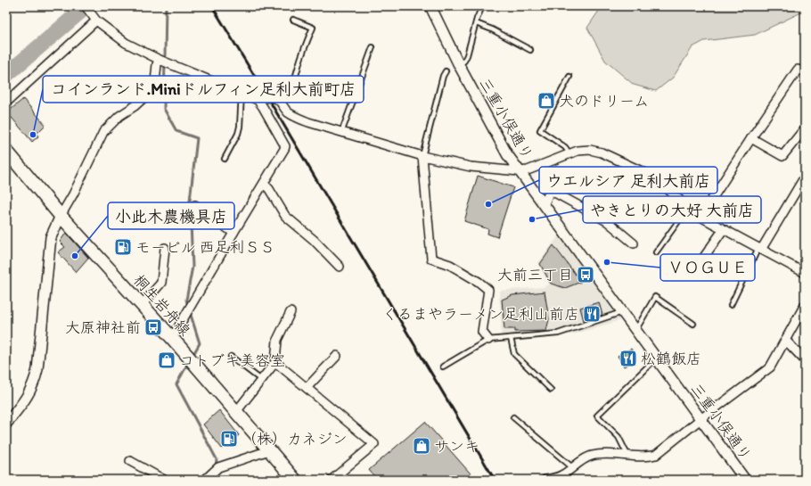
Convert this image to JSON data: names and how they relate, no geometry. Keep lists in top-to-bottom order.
{
  "streets": {
    "main road": ["桐生岩舟線"],
    "street": ["三重小俣通り"]
  },
  "places": {
    "shop": ["犬のドリーム", "コトブキ美容室", "サンキ"],
    "other": [
      "コインランド.Miniドルフィン足利大前町店",
      "ウエルシア 足利大前店",
      "やきとりの大好 大前店",
      "小此木農機具店",
      "ＶＯＧＵＥ"
    ],
    "fuel station": ["モービル 西足利ＳＳ", "（株）カネジン"],
    "bus stop": ["大前三丁目", "大原神社前"],
    "restaurant": ["くるまやラーメン足利山前店", "松鶴飯店"]
  }
}
